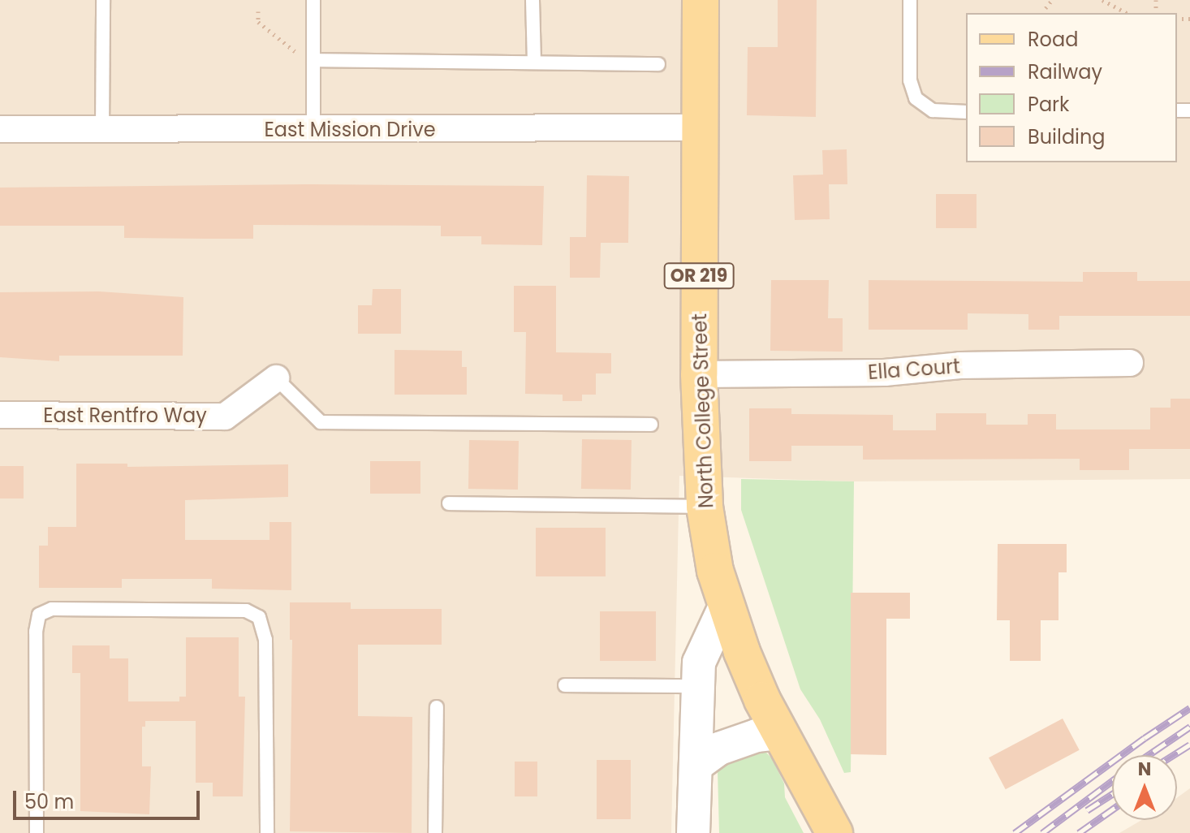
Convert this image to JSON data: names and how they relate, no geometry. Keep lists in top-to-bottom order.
{
  "streets": {
    "main road": ["OR 219", "North College Street"],
    "street": ["East Mission Drive", "Ella Court", "East Rentfro Way"]
  },
  "crossings": [
    ["East Mission Drive", "North College Street"],
    ["Ella Court", "North College Street"]
  ],
  "legend": [
    "Road",
    "Railway",
    "Park",
    "Building"
  ],
  "scale_bar": "50 m",
  "north": "top"
}
